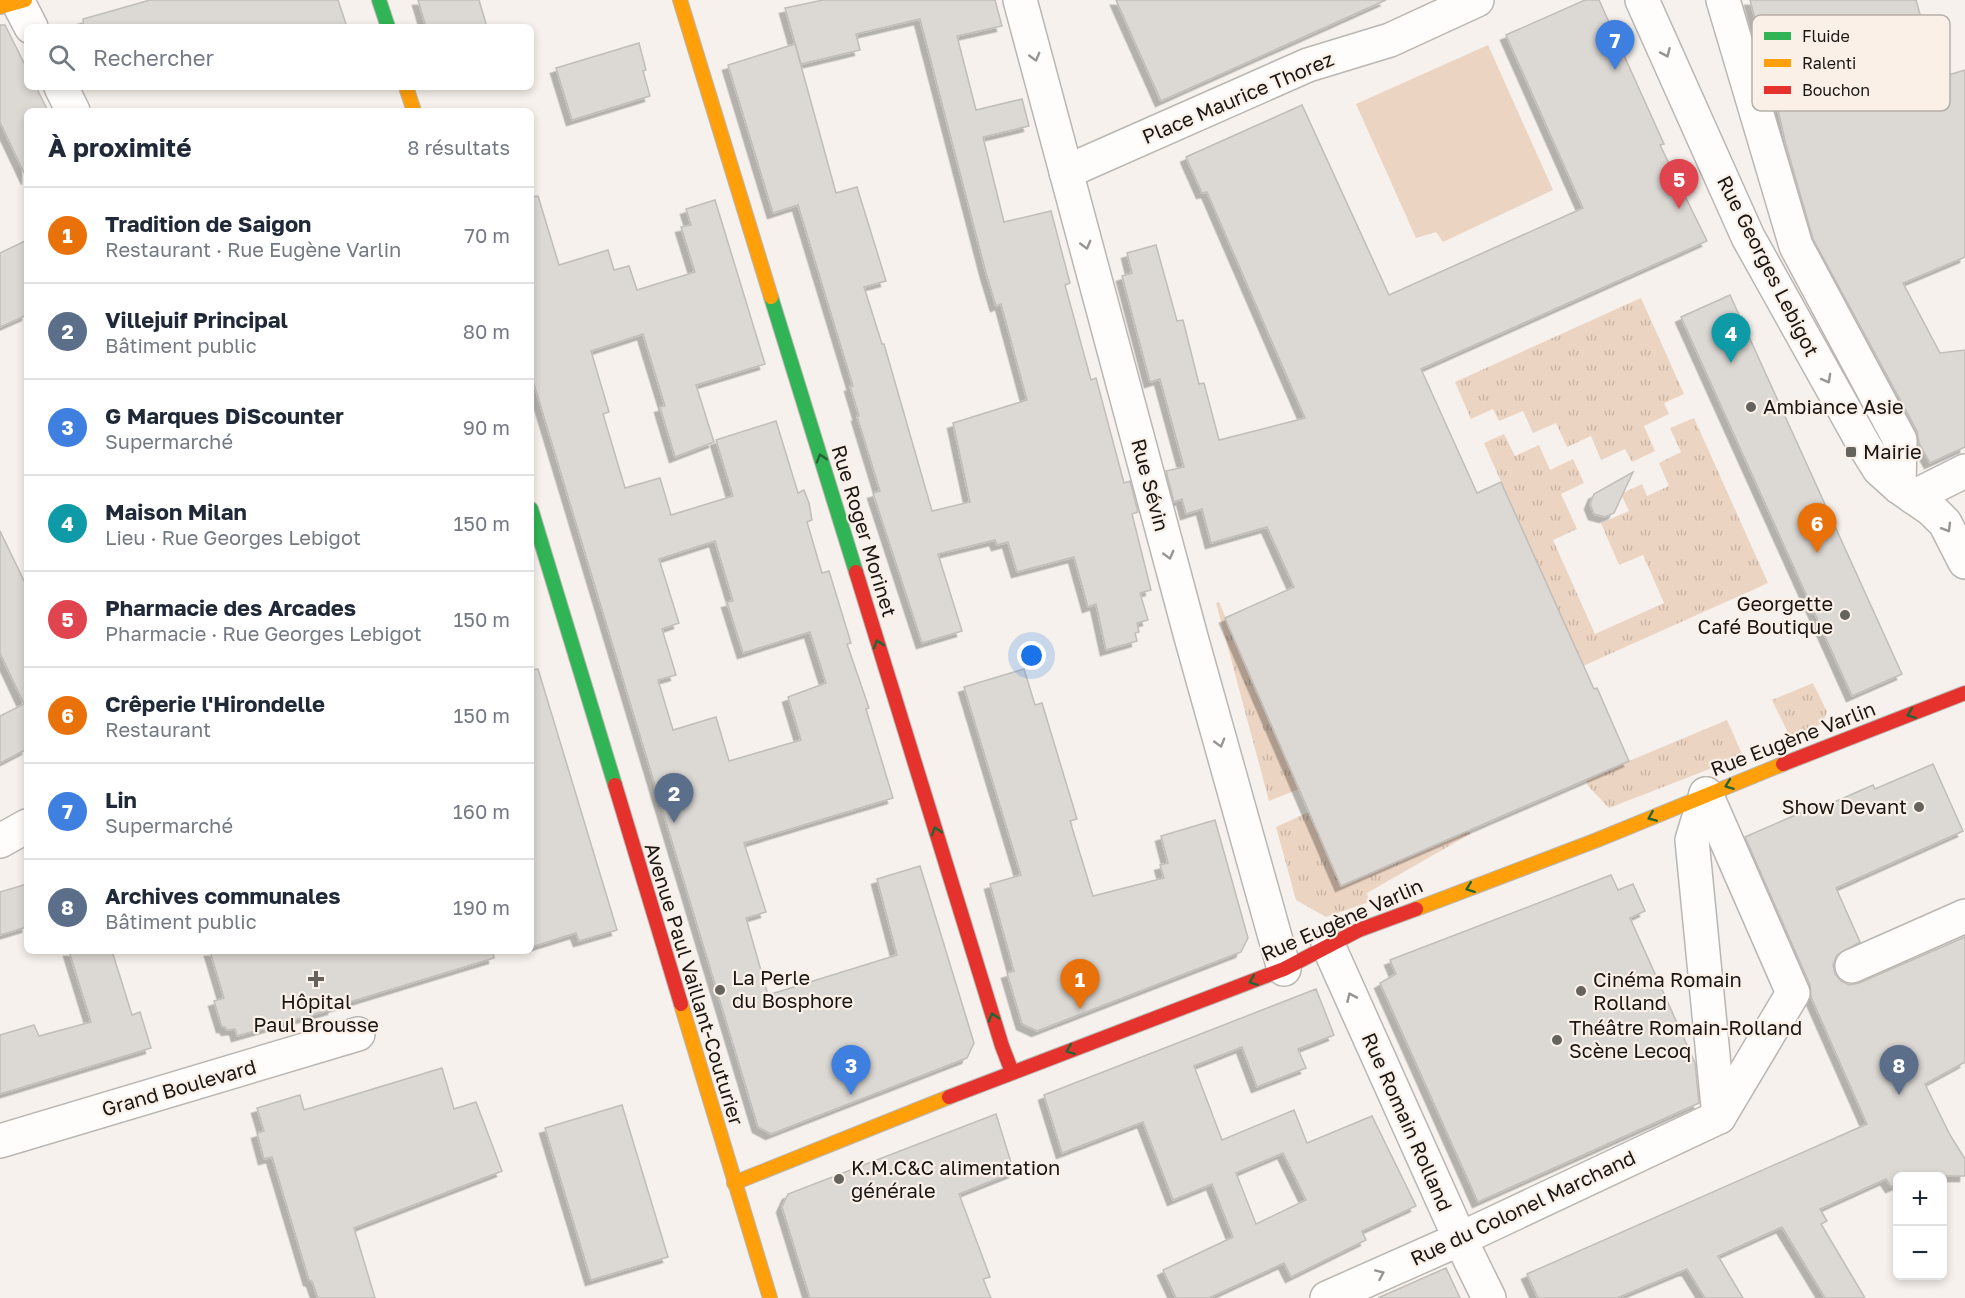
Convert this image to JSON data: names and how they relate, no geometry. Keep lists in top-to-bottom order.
{
  "streets": {
    "street": [
      "Place Maurice Thorez",
      "Rue Georges Lebigot",
      "Rue Sévin",
      "Rue Roger Morinet",
      "Rue Eugène Varlin",
      "Avenue Paul Vaillant-Couturier",
      "Grand Boulevard",
      "Rue Romain Rolland",
      "Rue du Colonel Marchand"
    ]
  },
  "crossings": [
    ["Place Maurice Thorez", "Rue Sévin"],
    ["Rue Sévin", "Rue Eugène Varlin"],
    ["Rue Roger Morinet", "Rue Eugène Varlin"],
    ["Rue Eugène Varlin", "Avenue Paul Vaillant-Couturier"],
    ["Rue Eugène Varlin", "Rue Romain Rolland"],
    ["Rue Romain Rolland", "Rue du Colonel Marchand"]
  ],
  "one_way": [
    "Rue Sévin",
    "Rue Roger Morinet",
    "Rue Eugène Varlin",
    "Rue Romain Rolland"
  ],
  "places": {
    "other": [
      "Ambiance Asie",
      "Georgette Café Boutique",
      "Show Devant",
      "La Perle du Bosphore",
      "Cinéma Romain Rolland",
      "Théâtre Romain-Rolland Scène Lecoq",
      "K.M.C&C alimentation générale"
    ],
    "transit": ["Mairie"],
    "health": ["Hôpital Paul Brousse"]
  },
  "legend": ["Fluide", "Ralenti", "Bouchon"],
  "page": {
    "pins": [
      "7",
      "5",
      "4",
      "6",
      "2",
      "1",
      "3",
      "8"
    ],
    "search": "Rechercher",
    "heading": ["À proximité", "8 résultats"],
    "list": [
      {
        "mark": "1",
        "name": "Tradition de Saigon",
        "note": "Restaurant · Rue Eugène Varlin",
        "value": "70 m"
      },
      {
        "mark": "2",
        "name": "Villejuif Principal",
        "note": "Bâtiment public",
        "value": "80 m"
      },
      {
        "mark": "3",
        "name": "G Marques DiScounter",
        "note": "Supermarché",
        "value": "90 m"
      },
      {
        "mark": "4",
        "name": "Maison Milan",
        "note": "Lieu · Rue Georges Lebigot",
        "value": "150 m"
      },
      {
        "mark": "5",
        "name": "Pharmacie des Arcades",
        "note": "Pharmacie · Rue Georges Lebigot",
        "value": "150 m"
      },
      {
        "mark": "6",
        "name": "Crêperie l'Hirondelle",
        "note": "Restaurant",
        "value": "150 m"
      },
      {
        "mark": "7",
        "name": "Lin",
        "note": "Supermarché",
        "value": "160 m"
      },
      {
        "mark": "8",
        "name": "Archives communales",
        "note": "Bâtiment public",
        "value": "190 m"
      }
    ],
    "map_buttons": ["+", "−"]
  }
}
